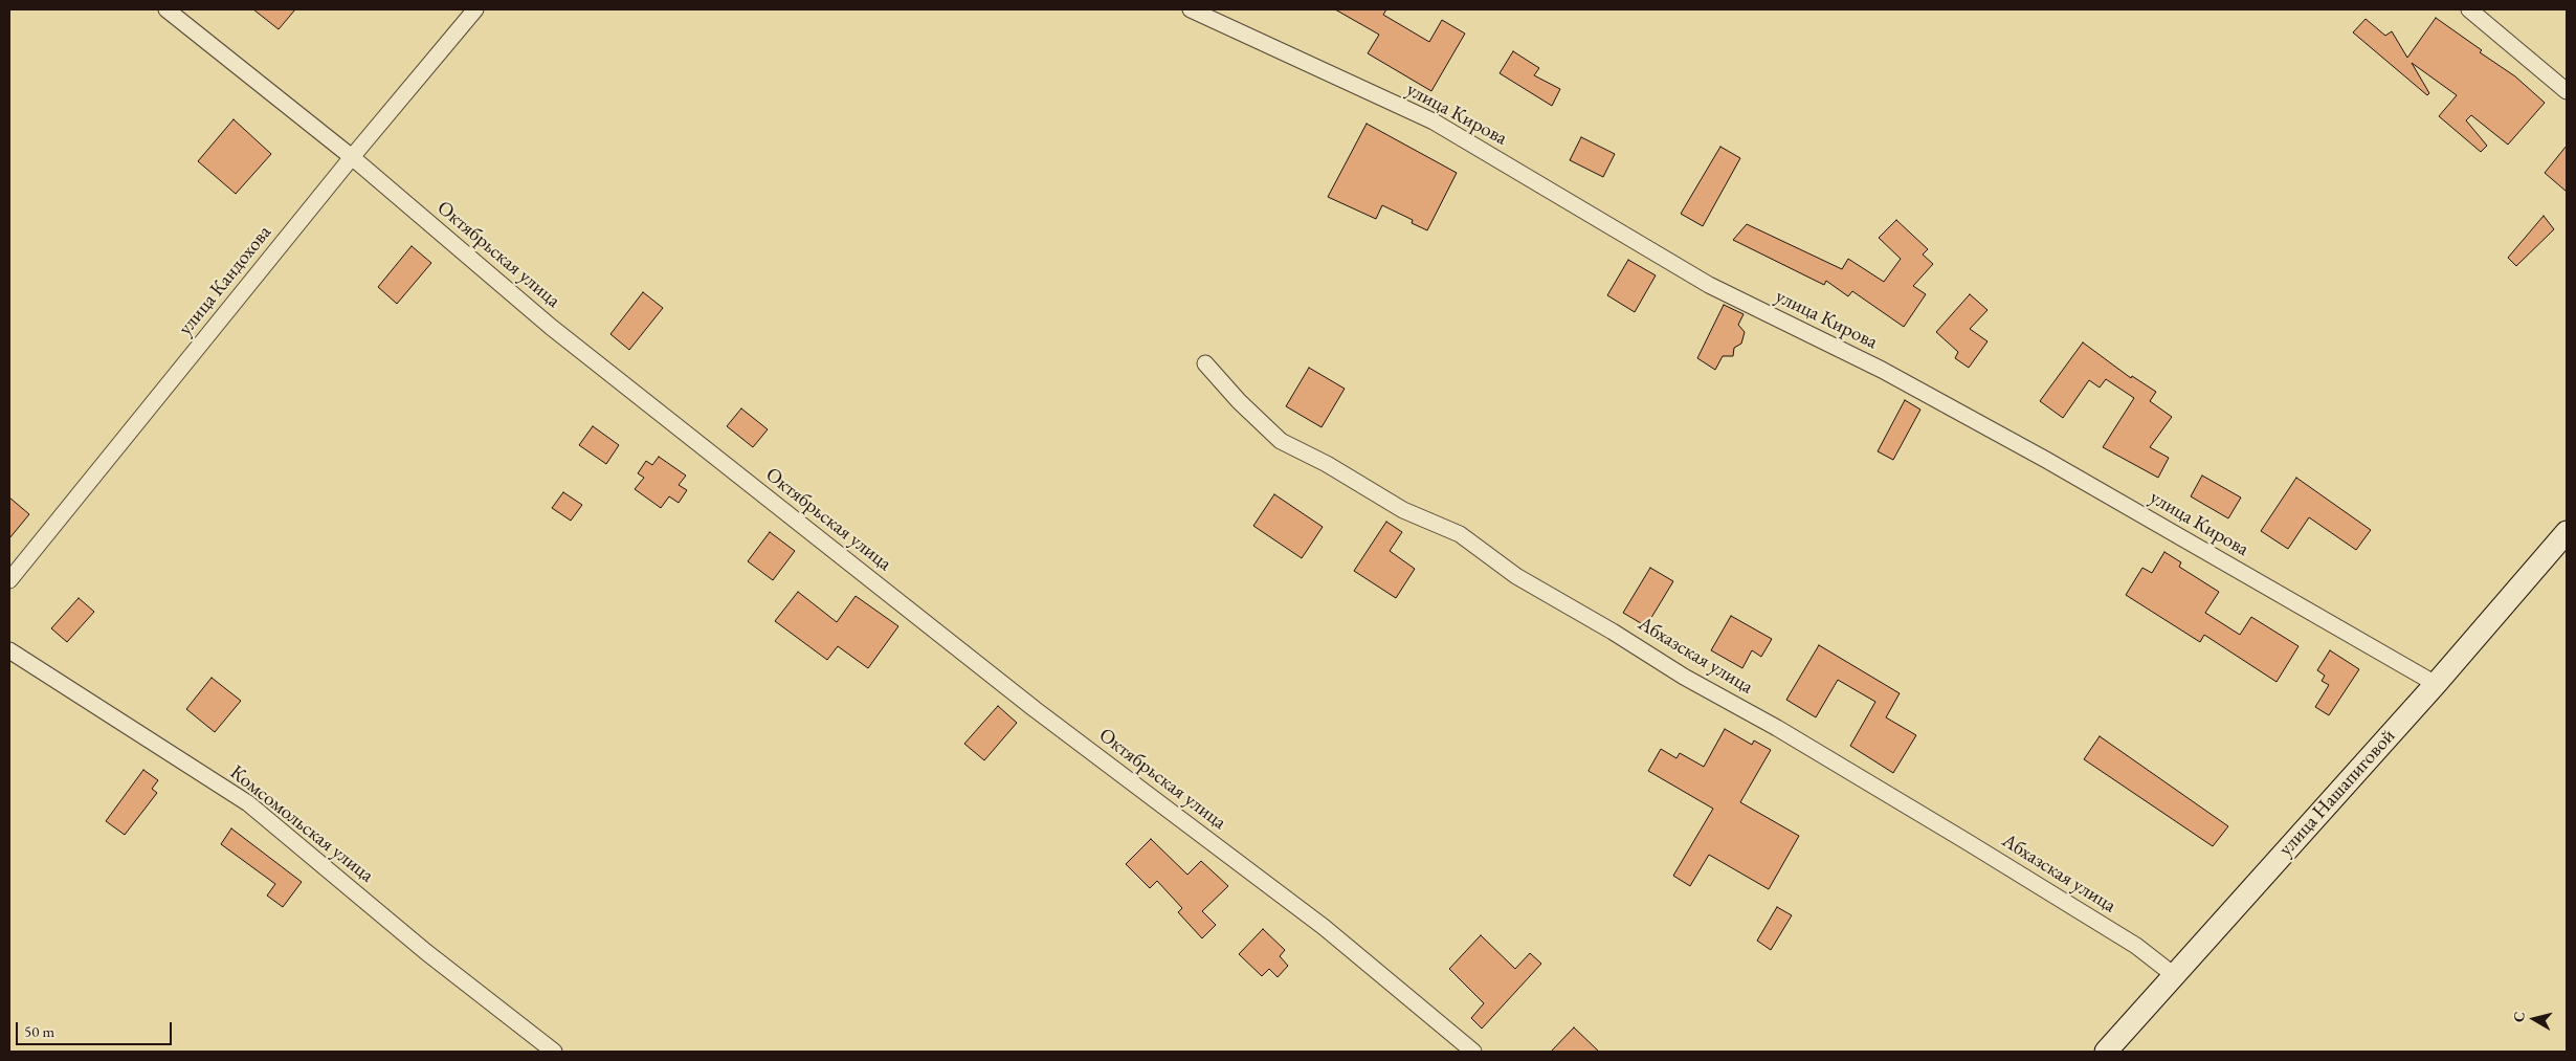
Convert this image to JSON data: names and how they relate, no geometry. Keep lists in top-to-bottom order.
{
  "streets": {
    "street": [
      "улица Кирова",
      "Октябрьская улица",
      "улица Кандохова",
      "Абхазская улица",
      "улица Нашапиговой",
      "Комсомольская улица"
    ]
  },
  "crossings": [
    ["улица Кирова", "улица Нашапиговой"],
    ["Октябрьская улица", "улица Кандохова"],
    ["Абхазская улица", "улица Нашапиговой"]
  ],
  "scale_bar": "50 m",
  "north": "left"
}
